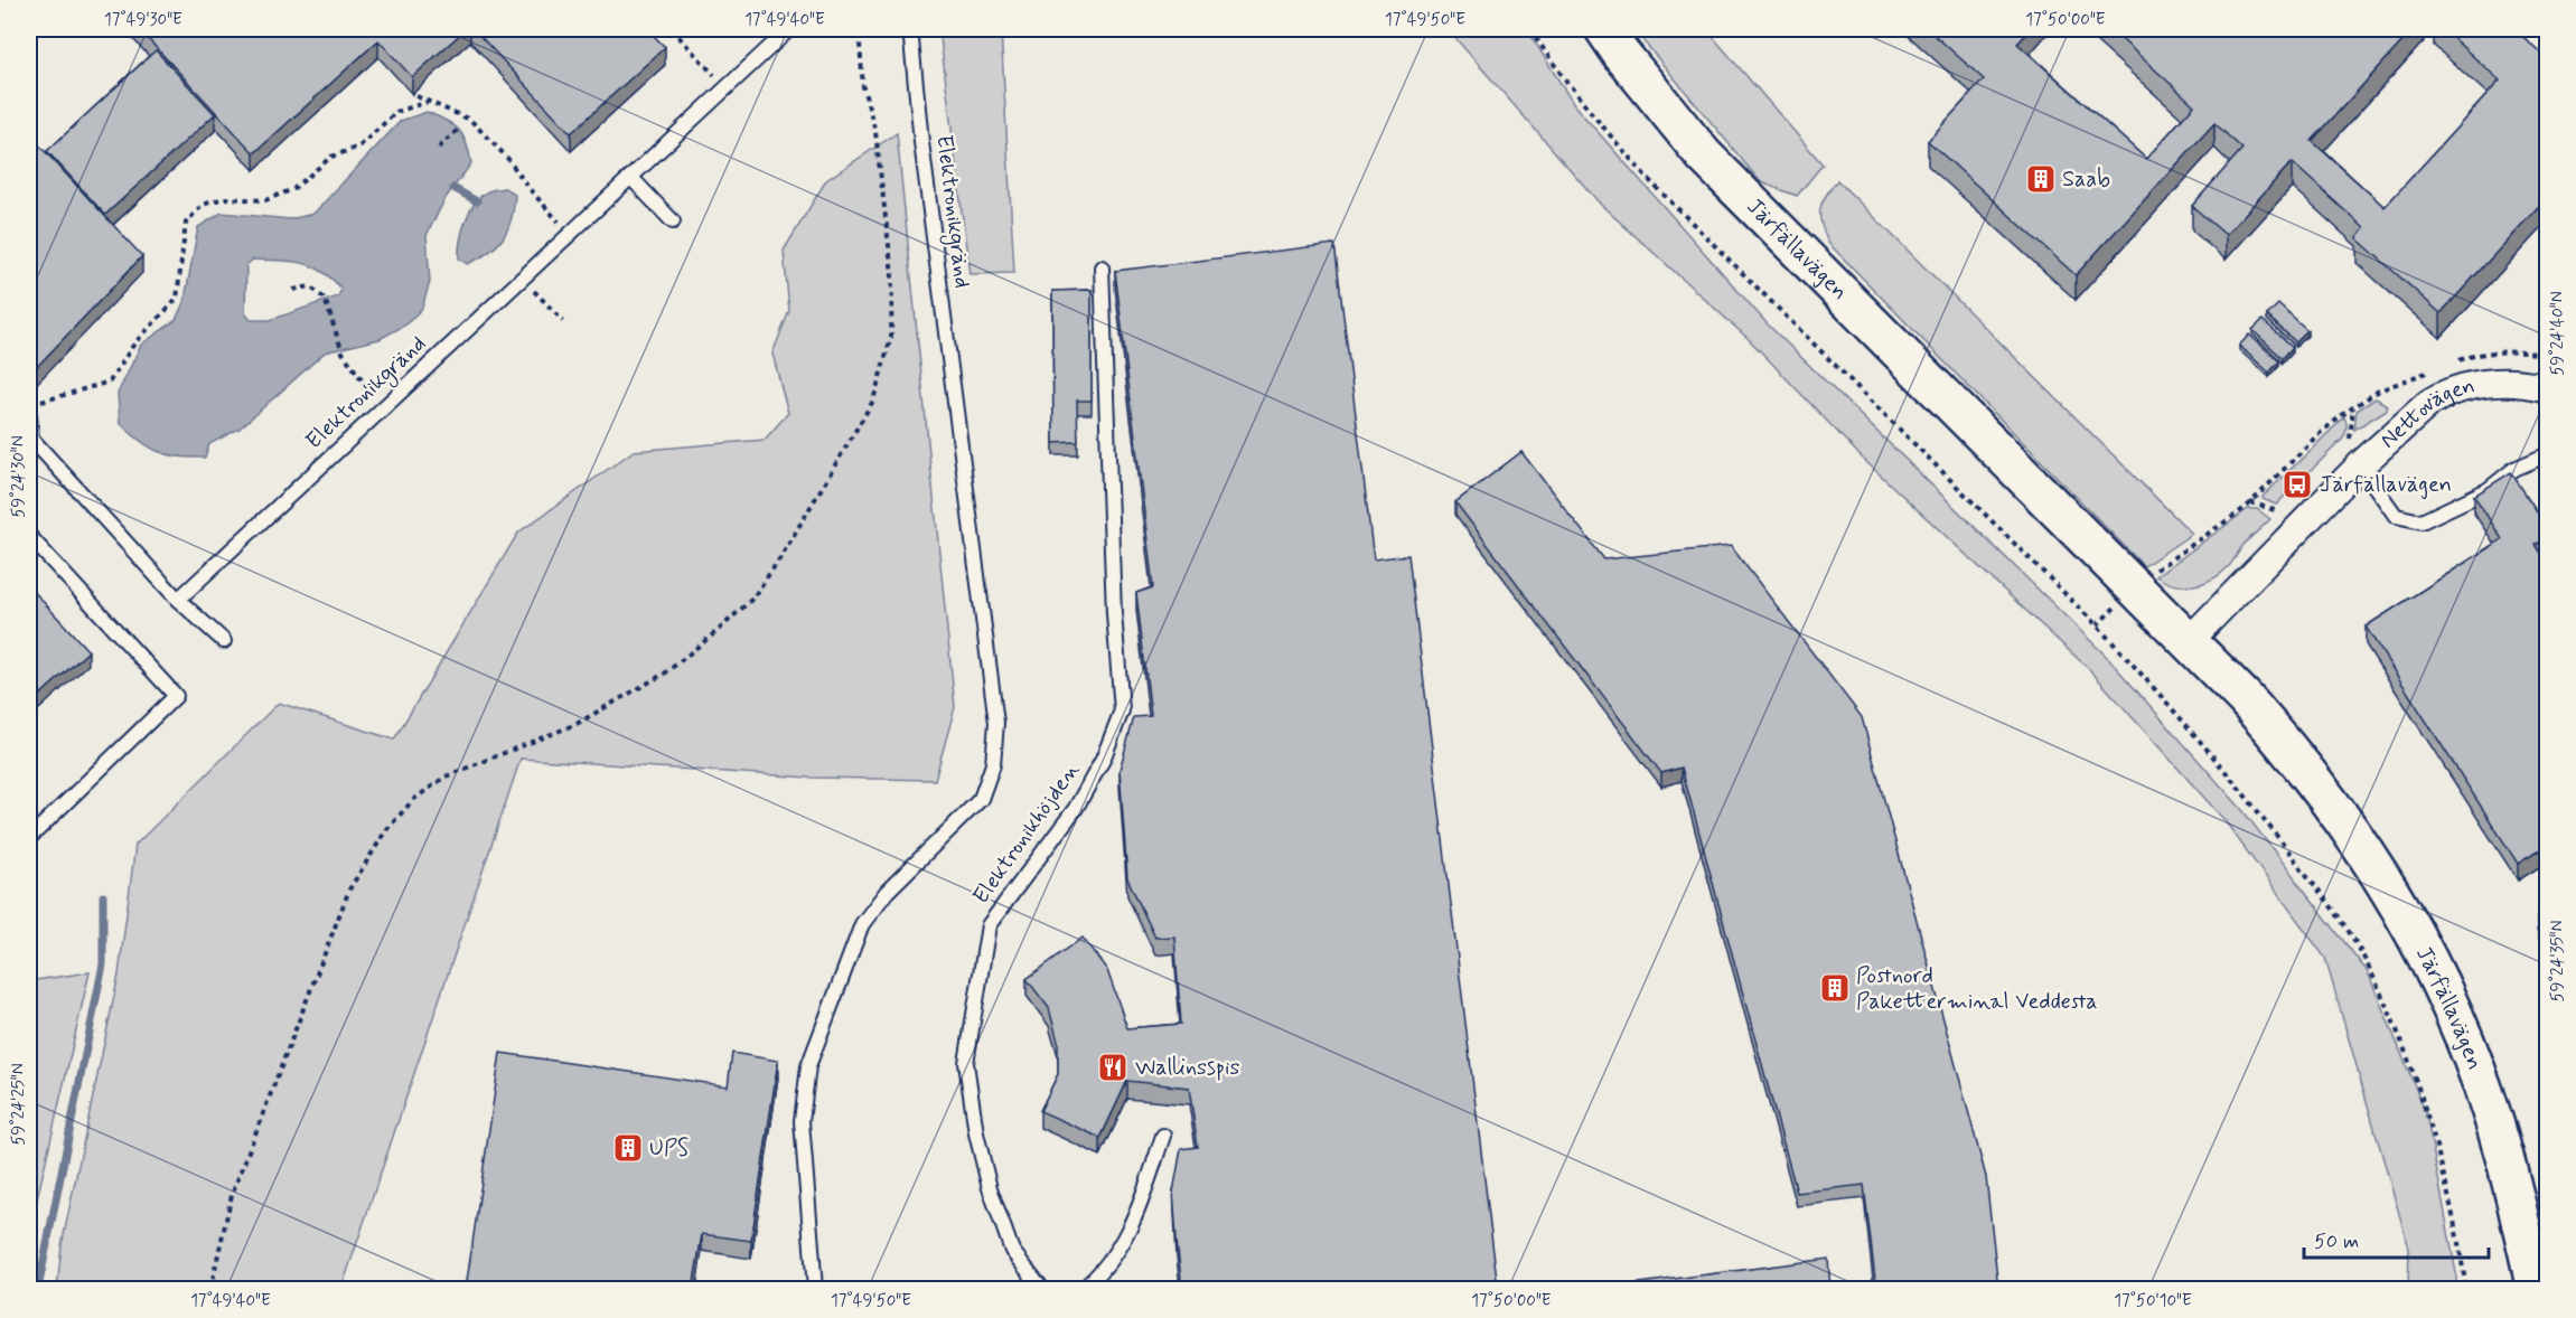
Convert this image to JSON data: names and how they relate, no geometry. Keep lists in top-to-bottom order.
{
  "streets": {
    "street": ["Järfällavägen", "Nettovägen"],
    "lane": ["Elektronikgränd", "Elektronikhöjden"]
  },
  "crossings": [
    ["Järfällavägen", "Nettovägen"]
  ],
  "places": {
    "building": ["Saab", "Postnord Paketterminal Veddesta", "UPS"],
    "bus stop": ["Järfällavägen"],
    "restaurant": ["Wallinsspis"]
  },
  "scale_bar": "50 m",
  "coordinates": [
    "17°49'30\"E",
    "17°49'40\"E",
    "17°49'50\"E",
    "17°50'00\"E",
    "59°24'40\"N",
    "59°24'30\"N",
    "59°24'35\"N",
    "59°24'25\"N",
    "17°50'10\"E"
  ]
}
